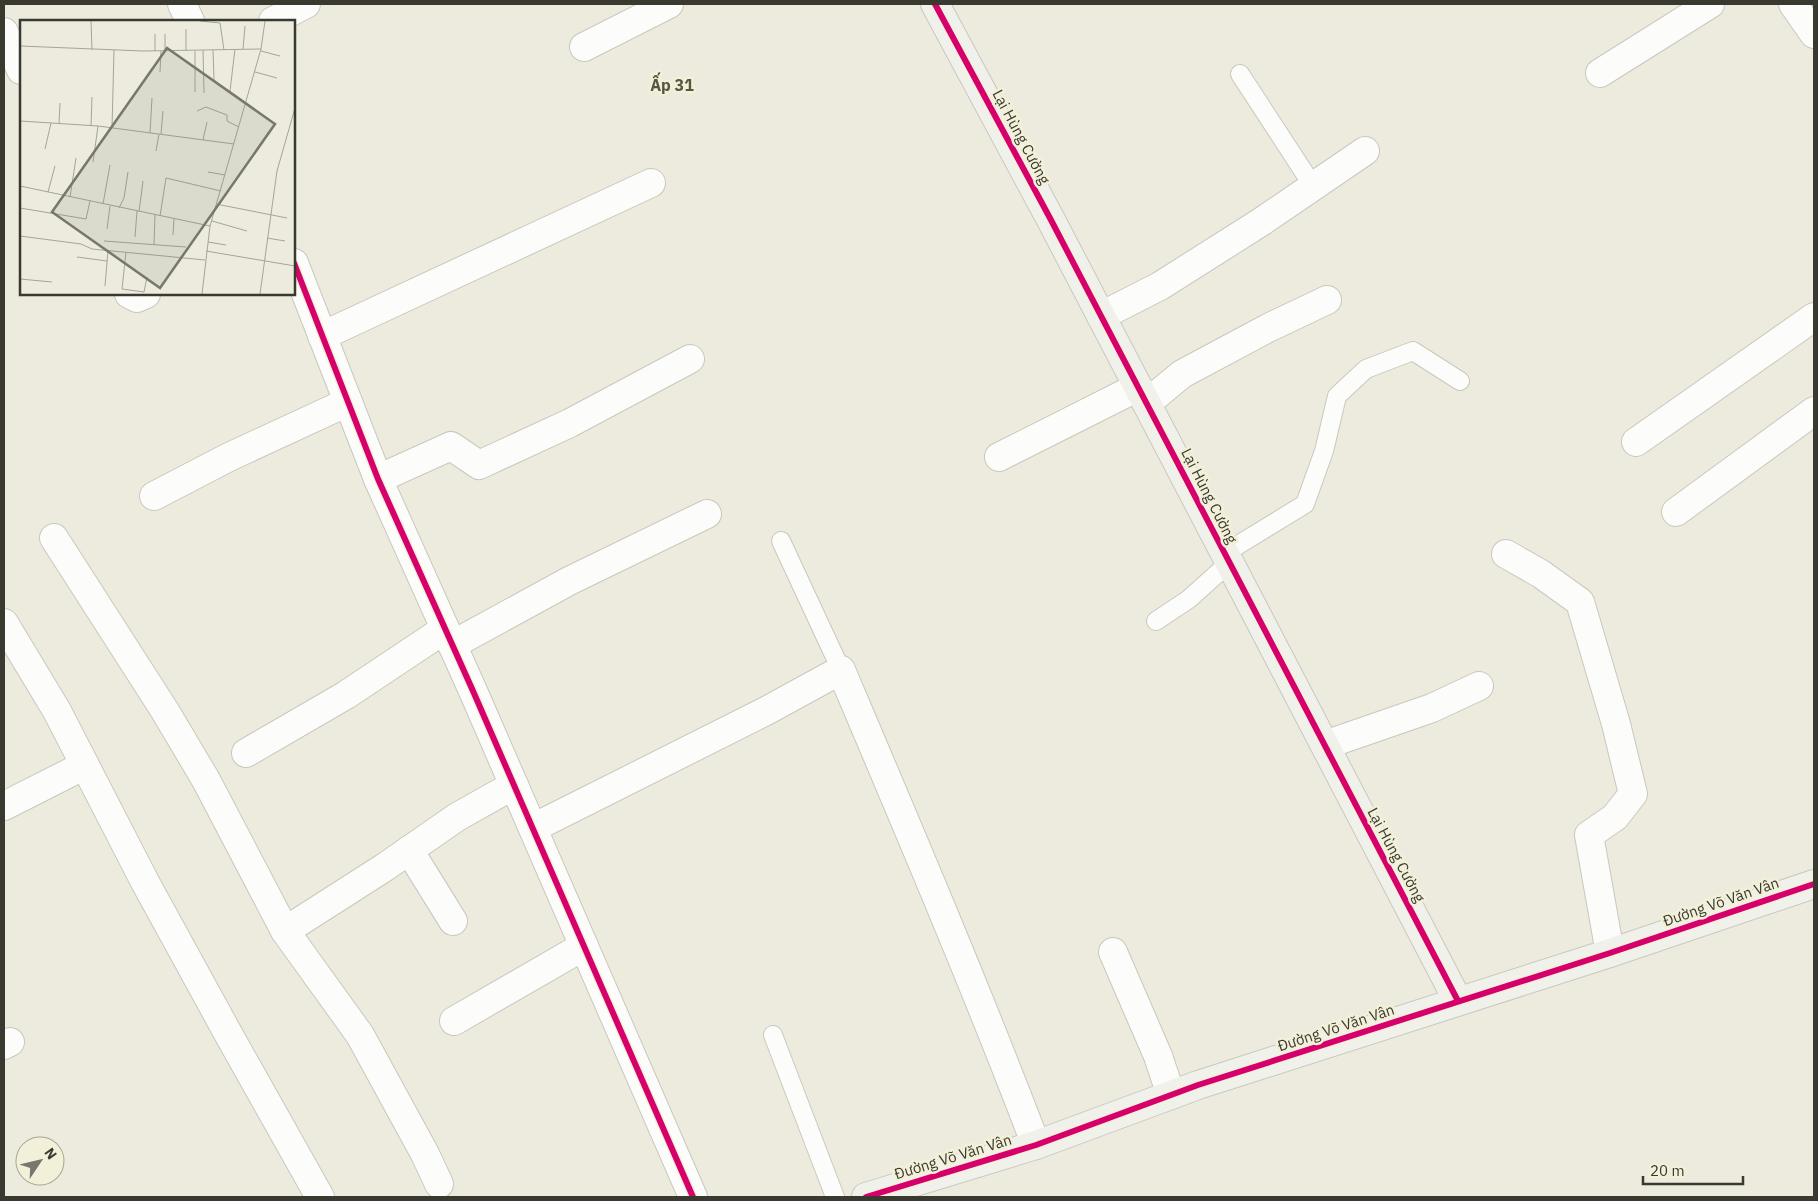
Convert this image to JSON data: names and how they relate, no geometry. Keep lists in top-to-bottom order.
{
  "streets": {
    "street": ["Lại Hùng Cường", "Đường Võ Văn Vân"]
  },
  "crossings": [
    ["Lại Hùng Cường", "Đường Võ Văn Vân"]
  ],
  "districts": ["Ấp 31"],
  "scale_bar": "20 m",
  "north": "top right"
}
